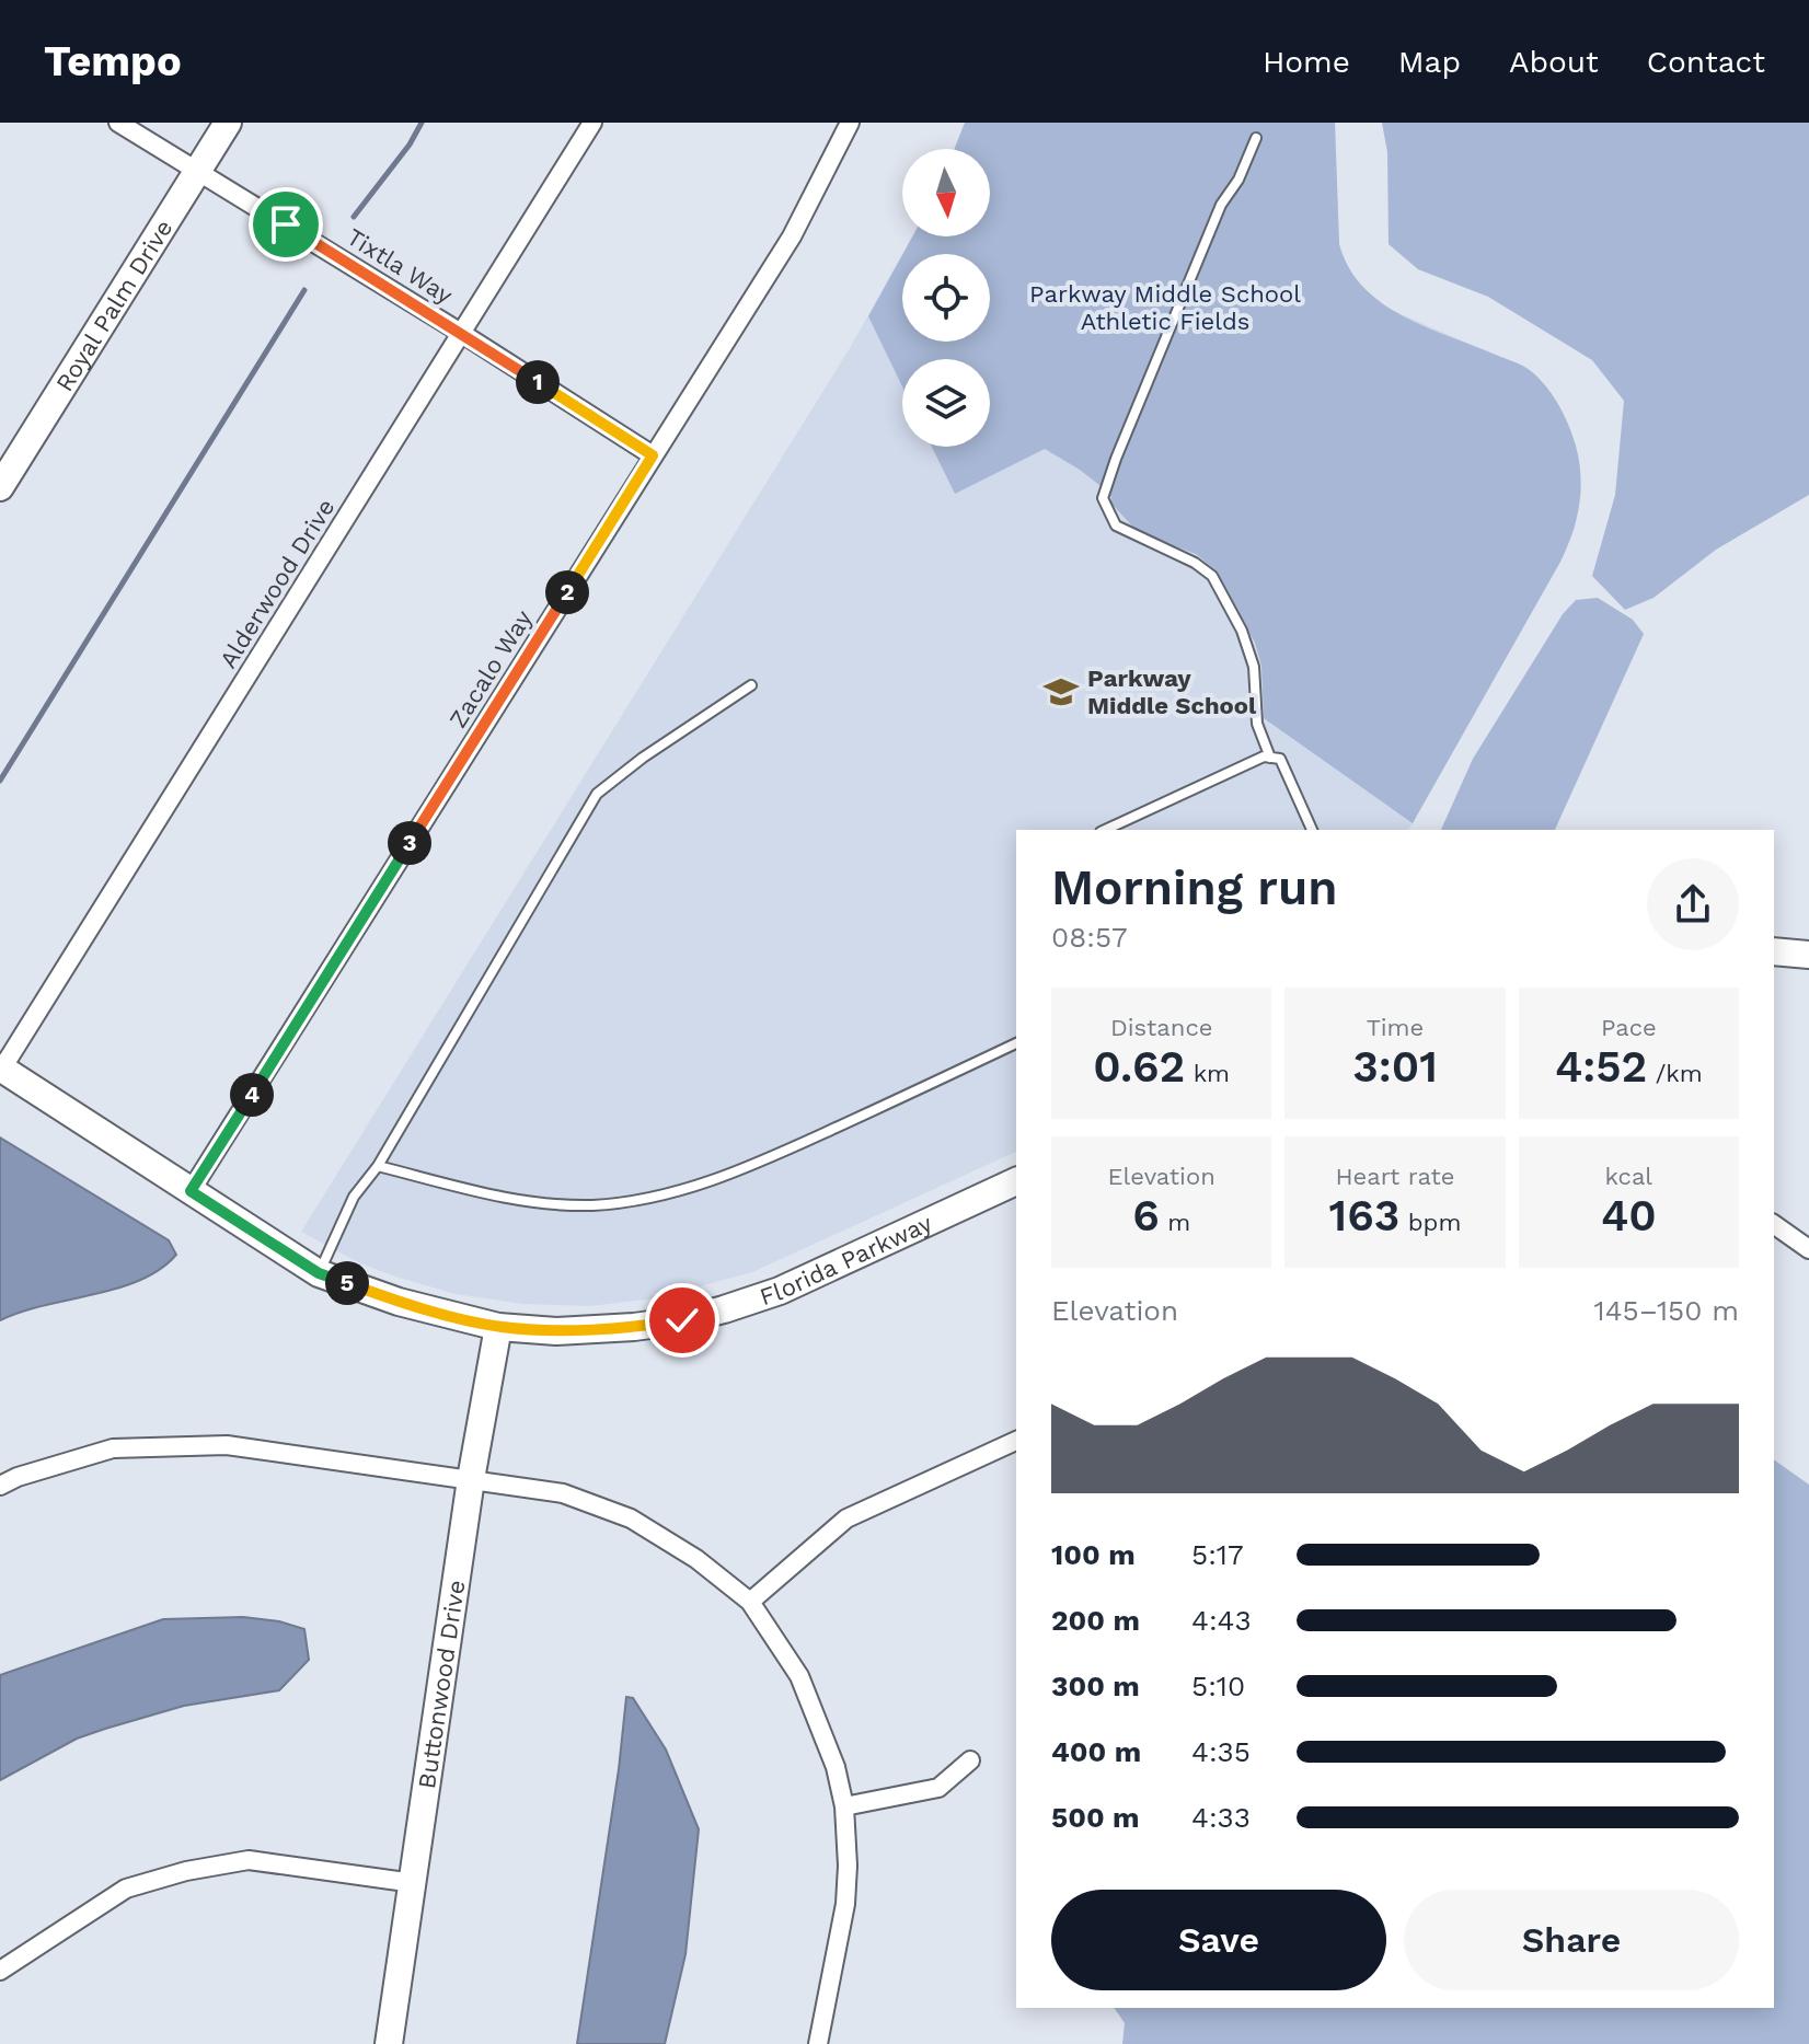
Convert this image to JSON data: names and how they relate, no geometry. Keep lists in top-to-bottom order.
{
  "streets": {
    "street": [
      "Tixtla Way",
      "Royal Palm Drive",
      "Alderwood Drive",
      "Zacalo Way",
      "Florida Parkway",
      "Buttonwood Drive"
    ]
  },
  "crossings": [
    ["Tixtla Way", "Royal Palm Drive"],
    ["Tixtla Way", "Alderwood Drive"],
    ["Tixtla Way", "Zacalo Way"],
    ["Alderwood Drive", "Florida Parkway"],
    ["Zacalo Way", "Florida Parkway"],
    ["Florida Parkway", "Buttonwood Drive"]
  ],
  "parks": ["Parkway Middle School Athletic Fields"],
  "places": {
    "school or university": ["Parkway Middle School"]
  },
  "north": "bottom",
  "page": {
    "header": "Tempo",
    "nav": [
      "Home",
      "Map",
      "About",
      "Contact"
    ],
    "pins": [
      "1",
      "2",
      "3",
      "4",
      "5"
    ],
    "heading": ["Morning run", "08:57"],
    "stats": [
      ["Distance", "0.62 km"],
      ["Time", "3:01"],
      ["Pace", "4:52 /km"],
      ["Elevation", "6 m"],
      ["Heart rate", "163 bpm"],
      ["kcal", "40"]
    ],
    "chart": ["Elevation", "145–150 m"],
    "list": [
      {
        "name": "100 m",
        "note": "5:17"
      },
      {
        "name": "200 m",
        "note": "4:43"
      },
      {
        "name": "300 m",
        "note": "5:10"
      },
      {
        "name": "400 m",
        "note": "4:35"
      },
      {
        "name": "500 m",
        "note": "4:33"
      }
    ],
    "buttons": ["Save", "Share"]
  }
}
